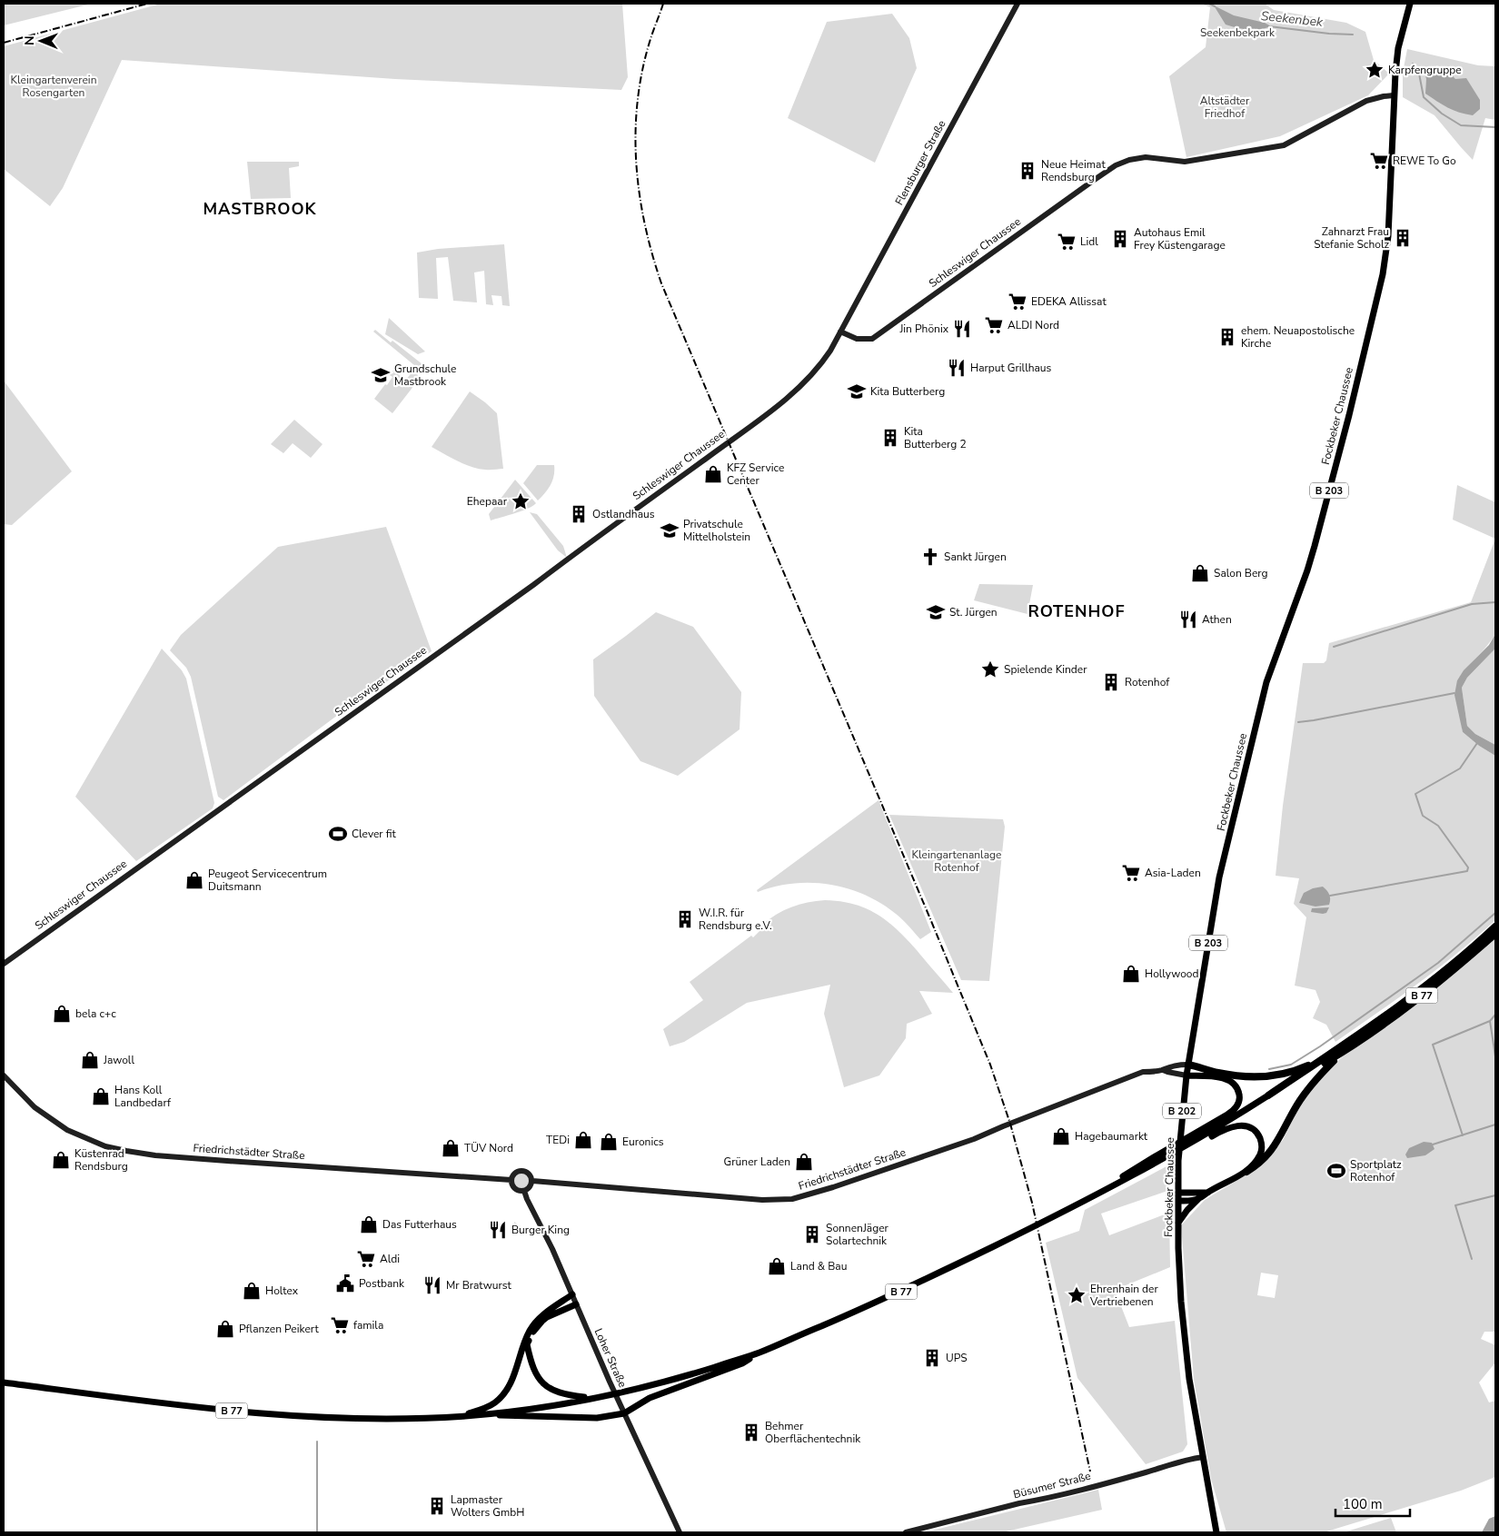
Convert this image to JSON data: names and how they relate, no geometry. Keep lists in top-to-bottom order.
{
  "streets": {
    "highway": ["B 77"],
    "main road": ["Fockbeker Chaussee", "B 203", "B 202"],
    "street": [
      "Flensburger Straße",
      "Schleswiger Chaussee",
      "Friedrichstädter Straße",
      "Loher Straße",
      "Büsumer Straße"
    ]
  },
  "crossings": [
    ["Flensburger Straße", "Schleswiger Chaussee"],
    ["Schleswiger Chaussee", "Fockbeker Chaussee"],
    ["Fockbeker Chaussee", "Friedrichstädter Straße"],
    ["Fockbeker Chaussee", "Büsumer Straße"],
    ["Friedrichstädter Straße", "Loher Straße"]
  ],
  "districts": ["MASTBROOK", "ROTENHOF"],
  "water": ["Seekenbek"],
  "parks": [
    "Seekenbekpark",
    "Kleingartenverein Rosengarten",
    "Altstädter Friedhof",
    "Kleingartenanlage Rotenhof"
  ],
  "places": {
    "place": [
      "Karpfengruppe",
      "Ehepaar",
      "Spielende Kinder",
      "Ehrenhain der Vertriebenen"
    ],
    "supermarket": [
      "REWE To Go",
      "Lidl",
      "EDEKA Allissat",
      "ALDI Nord",
      "Asia-Laden",
      "Aldi",
      "famila"
    ],
    "building": [
      "Neue Heimat Rendsburg",
      "Zahnarzt Frau Stefanie Scholz",
      "Autohaus Emil Frey Küstengarage",
      "ehem. Neuapostolische Kirche",
      "Kita Butterberg 2",
      "Ostlandhaus",
      "Rotenhof",
      "W.I.R. für Rendsburg e.V.",
      "SonnenJäger Solartechnik",
      "UPS",
      "Behmer Oberflächentechnik",
      "Lapmaster Wolters GmbH"
    ],
    "restaurant": [
      "Jin Phönix",
      "Harput Grillhaus",
      "Athen",
      "Burger King",
      "Mr Bratwurst"
    ],
    "school or university": [
      "Grundschule Mastbrook",
      "Kita Butterberg",
      "Privatschule Mittelholstein",
      "St. Jürgen"
    ],
    "shop": [
      "KFZ Service Center",
      "Salon Berg",
      "Peugeot Servicecentrum Duitsmann",
      "Hollywood",
      "bela c+c",
      "Jawoll",
      "Hans Koll Landbedarf",
      "Hagebaumarkt",
      "TEDi",
      "Euronics",
      "TÜV Nord",
      "Küstenrad Rendsburg",
      "Grüner Laden",
      "Das Futterhaus",
      "Land & Bau",
      "Holtex",
      "Pflanzen Peikert"
    ],
    "church": ["Sankt Jürgen"],
    "sports": ["Clever fit", "Sportplatz Rotenhof"],
    "public building": ["Postbank"]
  },
  "scale_bar": "100 m",
  "north": "left"
}
